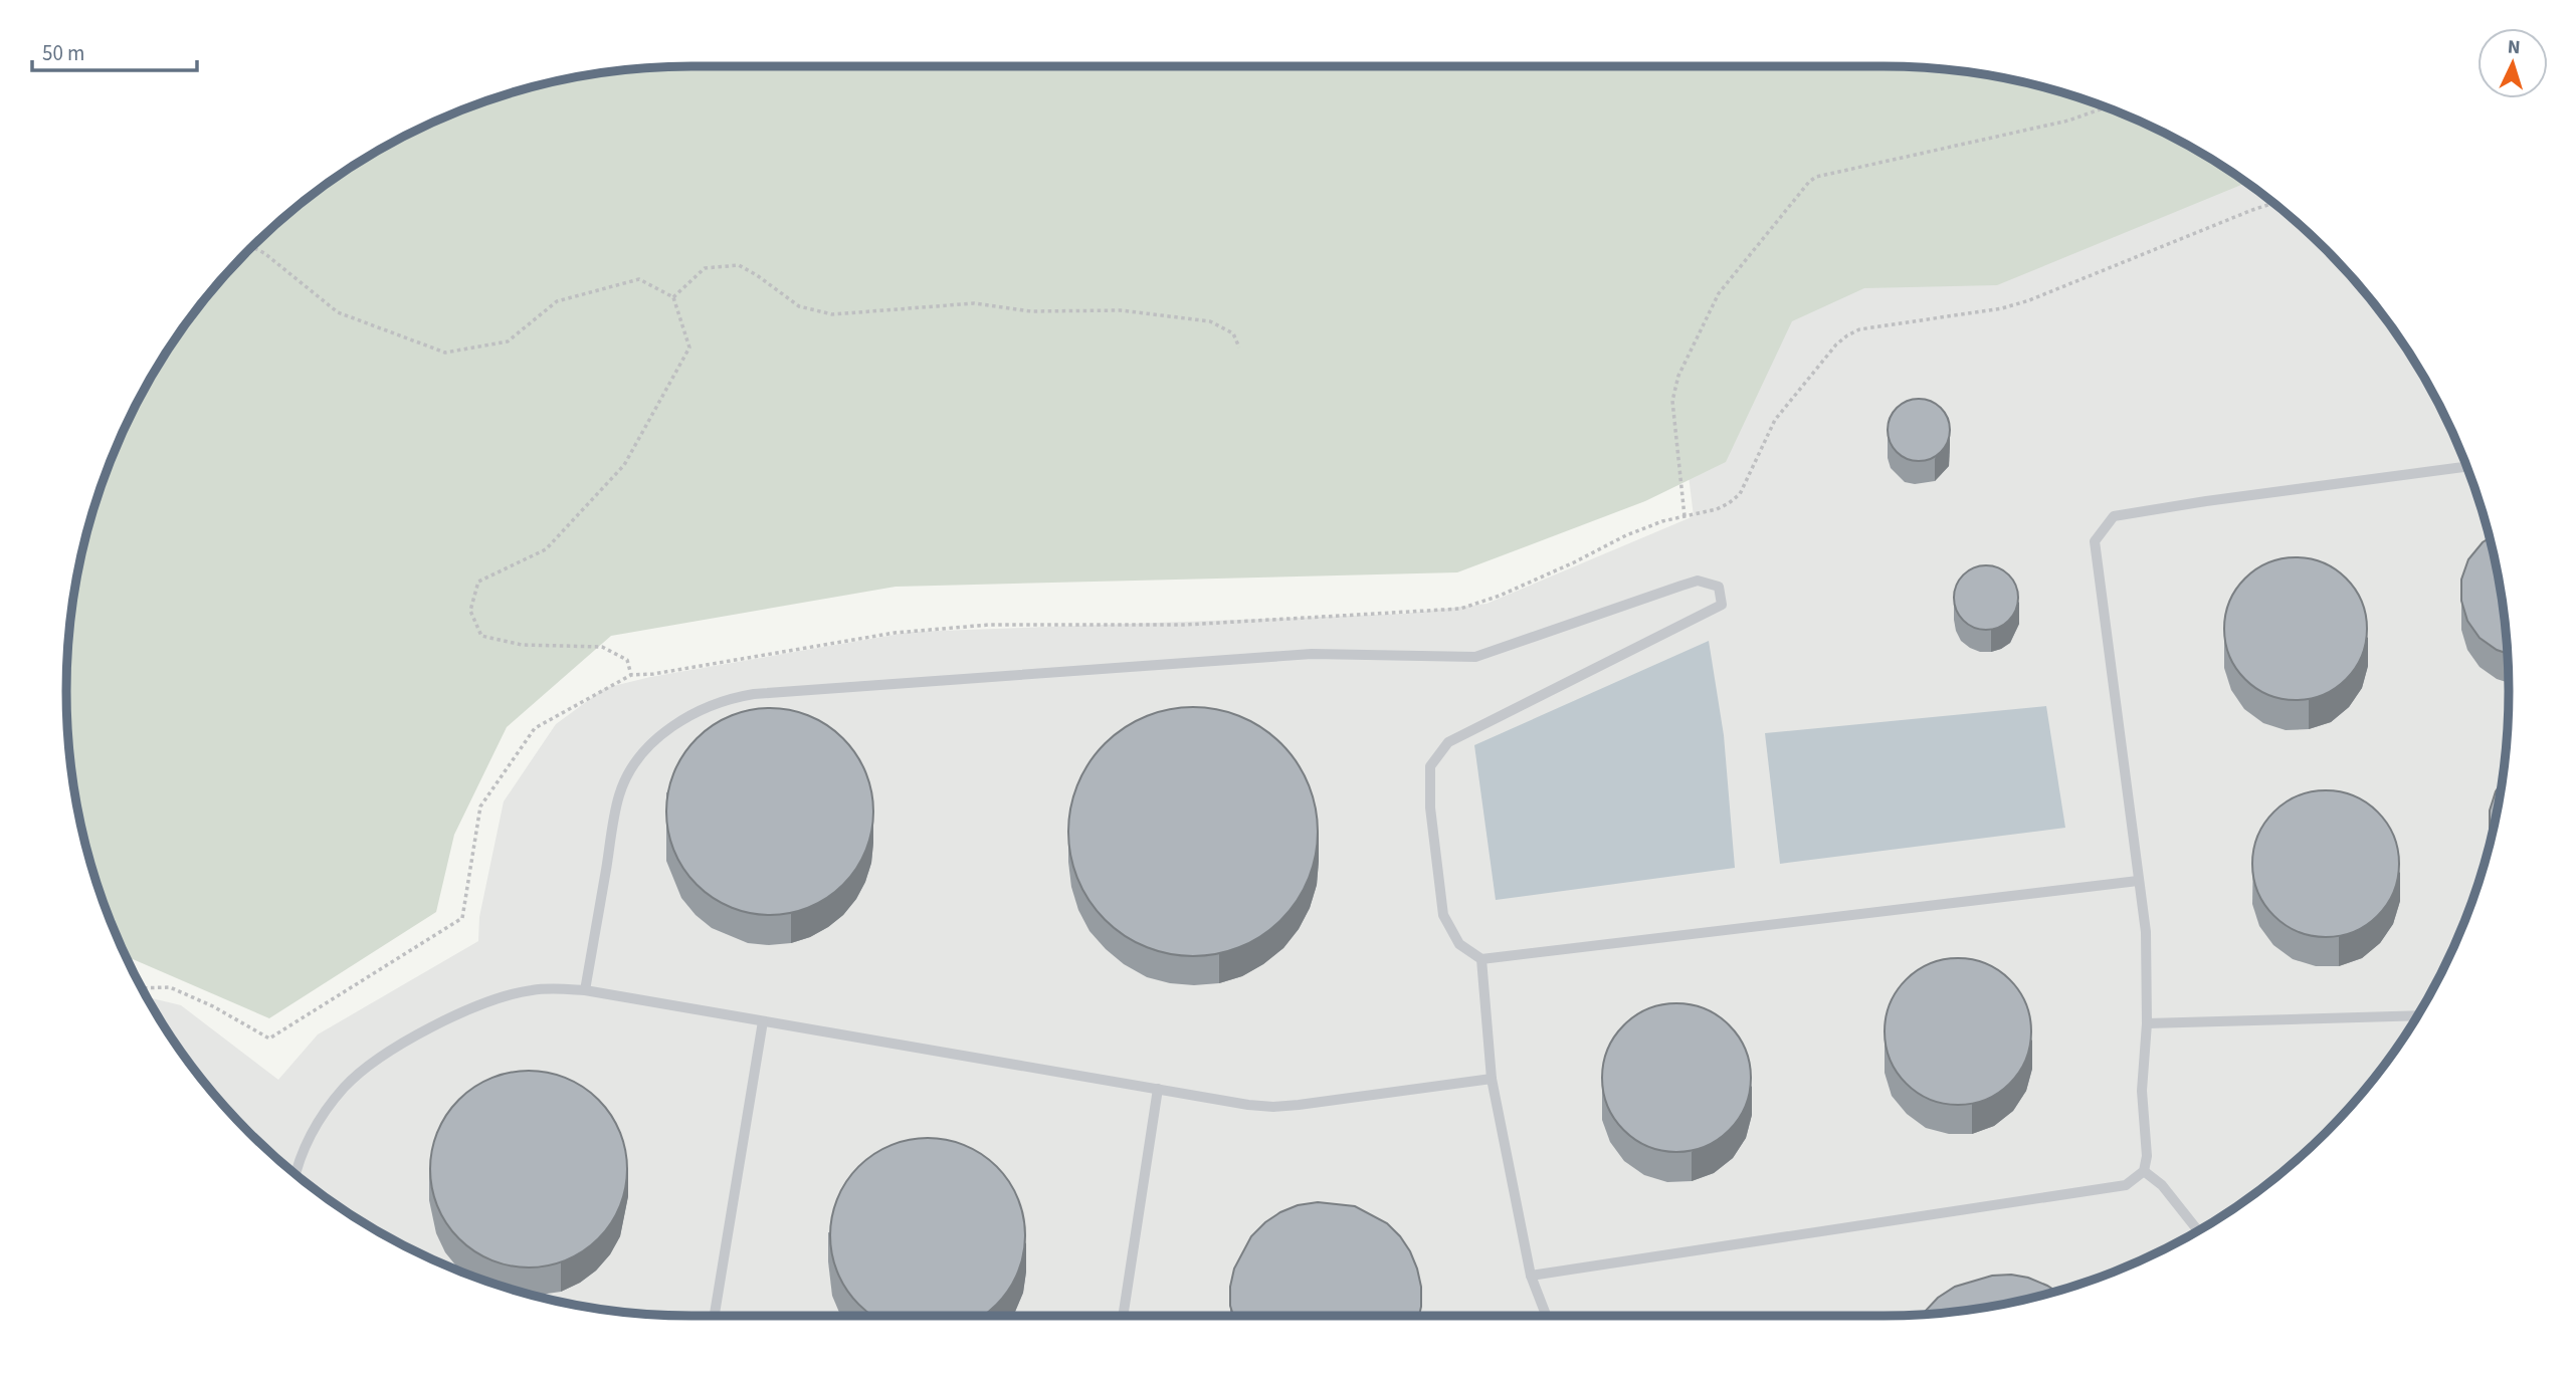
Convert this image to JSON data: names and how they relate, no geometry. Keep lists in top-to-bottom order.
{
  "scale_bar": "50 m",
  "north": "top"
}
